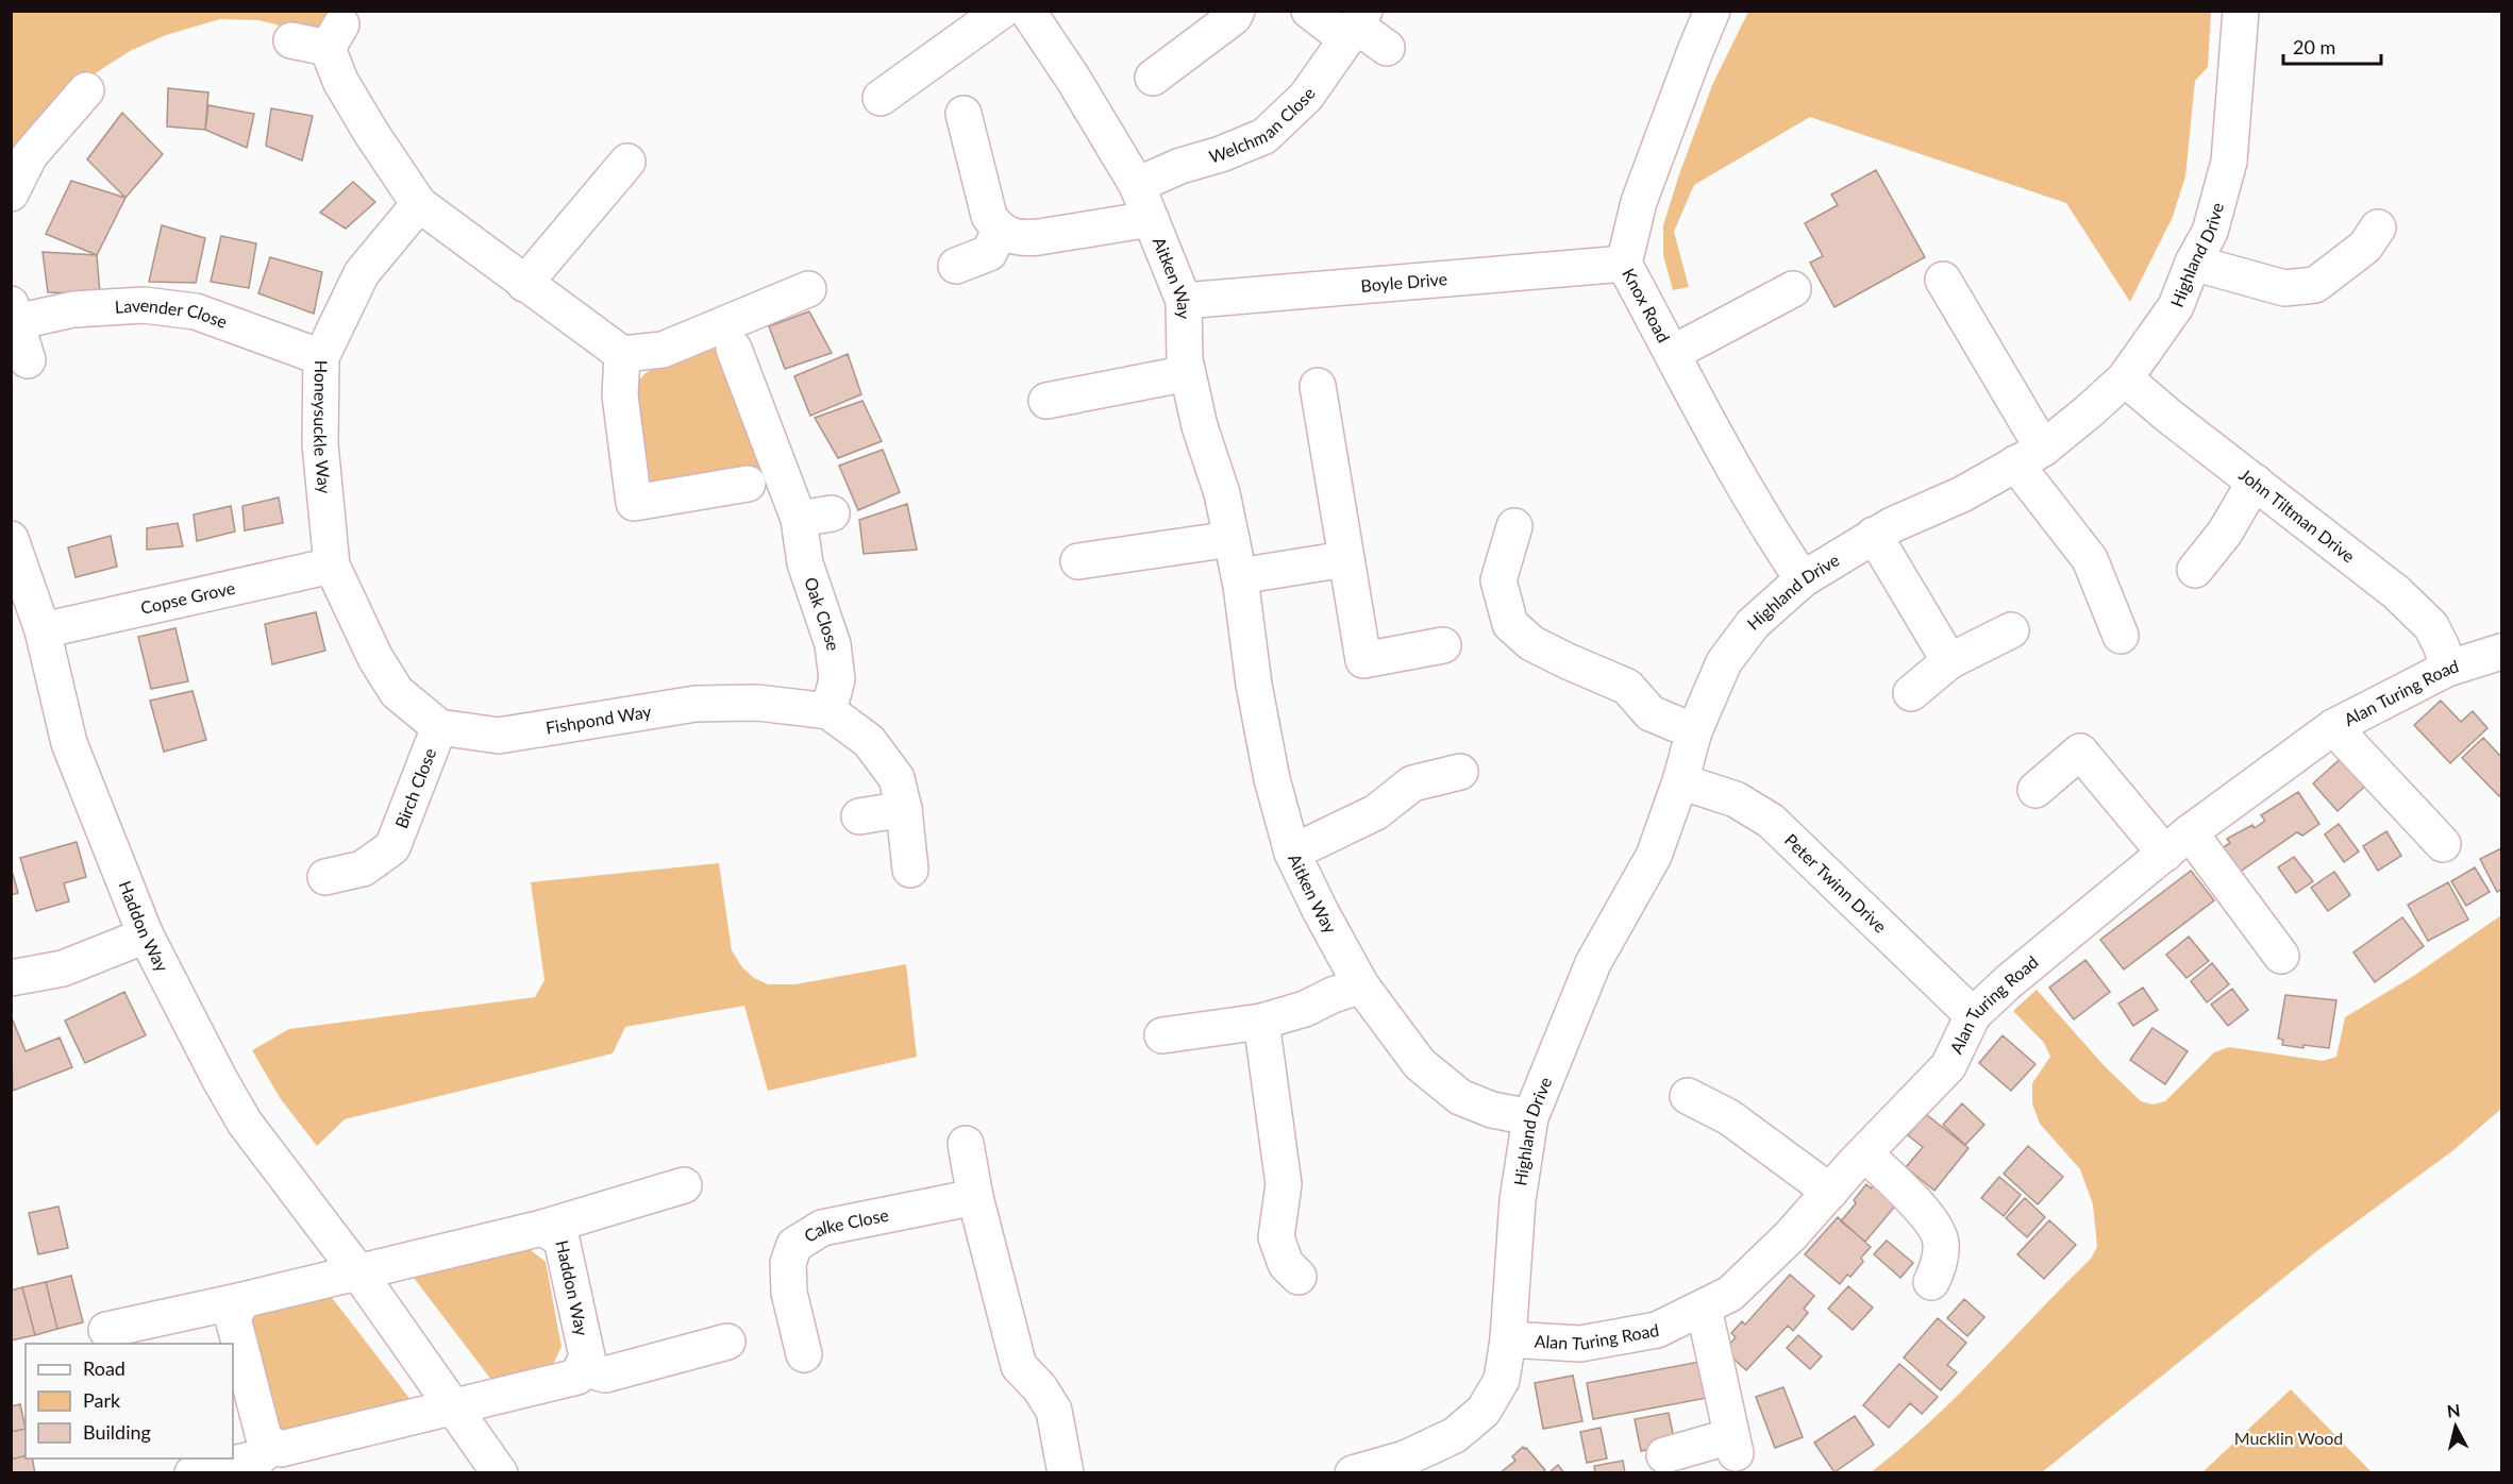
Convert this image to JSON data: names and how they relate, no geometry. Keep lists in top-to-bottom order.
{
  "streets": {
    "street": [
      "Welchman Close",
      "Highland Drive",
      "Aitken Way",
      "Boyle Drive",
      "Knox Road",
      "Lavender Close",
      "Honeysuckle Way",
      "John Tiltman Drive",
      "Copse Grove",
      "Oak Close",
      "Alan Turing Road",
      "Fishpond Way",
      "Birch Close",
      "Peter Twinn Drive",
      "Haddon Way",
      "Calke Close"
    ]
  },
  "crossings": [
    ["Welchman Close", "Aitken Way"],
    ["Highland Drive", "Aitken Way"],
    ["Highland Drive", "Knox Road"],
    ["Highland Drive", "John Tiltman Drive"],
    ["Highland Drive", "Alan Turing Road"],
    ["Highland Drive", "Peter Twinn Drive"],
    ["Aitken Way", "Boyle Drive"],
    ["Boyle Drive", "Knox Road"],
    ["Lavender Close", "Honeysuckle Way"],
    ["Honeysuckle Way", "Copse Grove"],
    ["John Tiltman Drive", "Alan Turing Road"],
    ["Copse Grove", "Haddon Way"],
    ["Oak Close", "Fishpond Way"],
    ["Alan Turing Road", "Peter Twinn Drive"],
    ["Fishpond Way", "Birch Close"]
  ],
  "parks": ["Mucklin Wood"],
  "legend": ["Road", "Park", "Building"],
  "scale_bar": "20 m",
  "north": "top"
}
